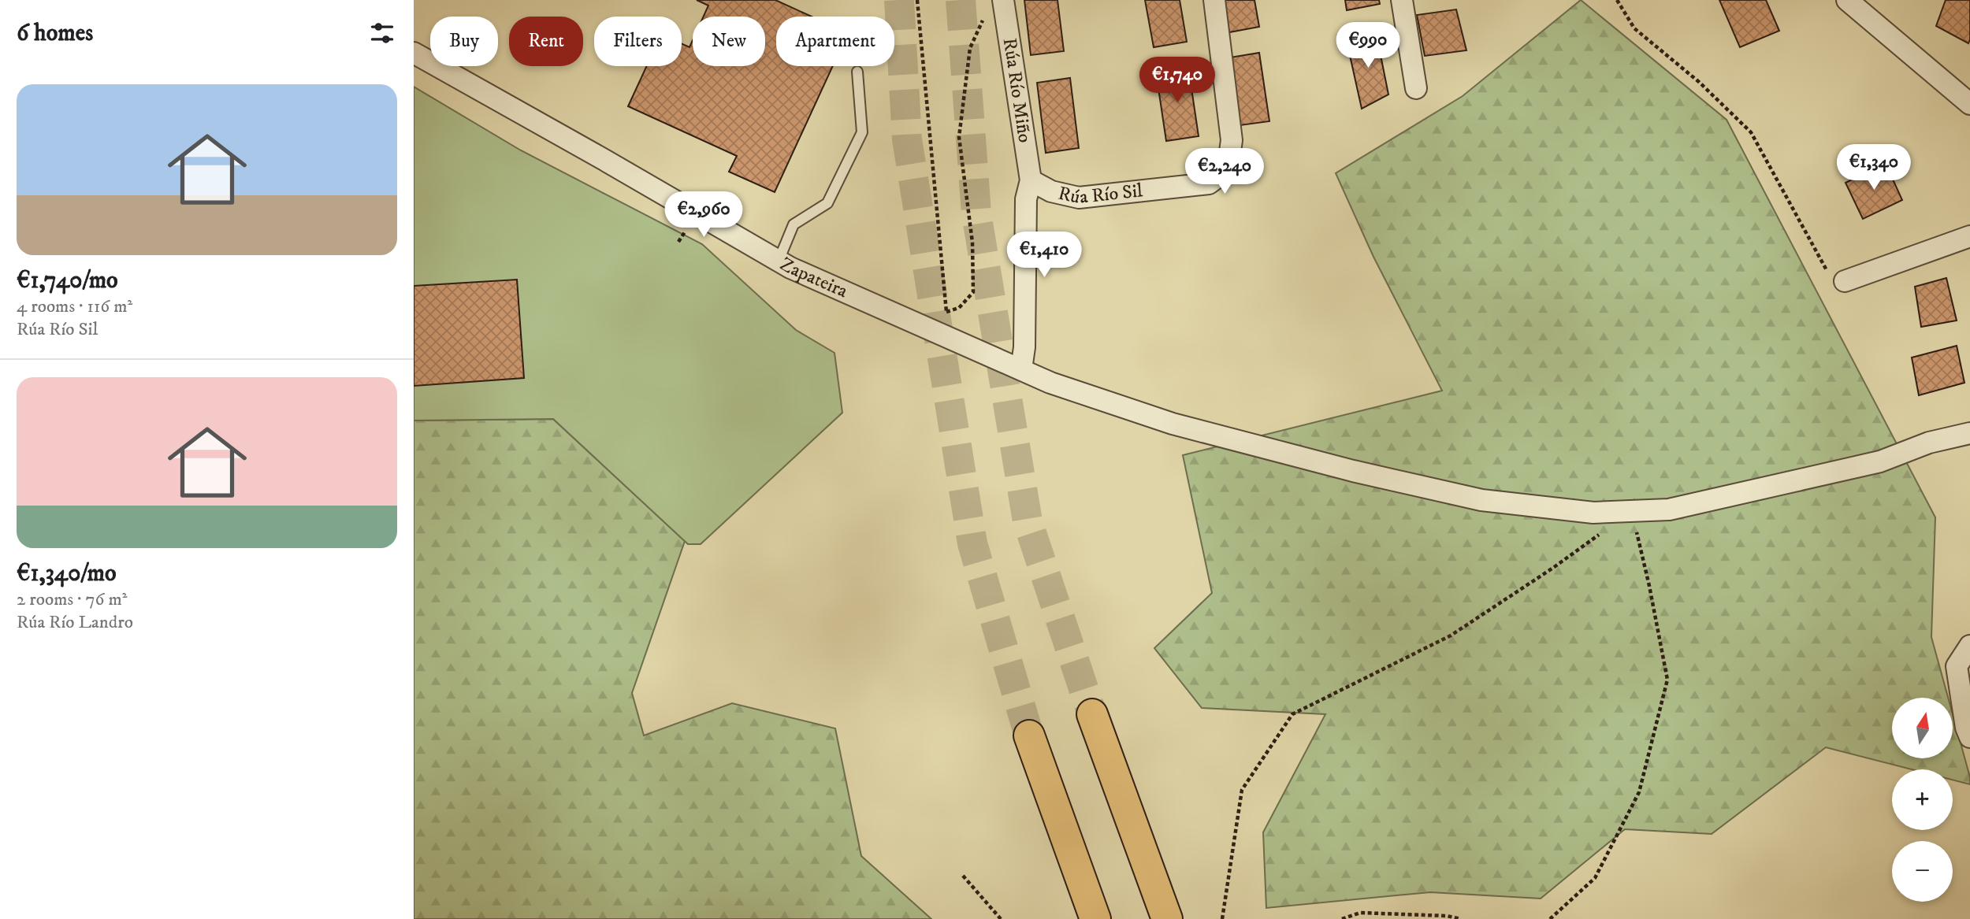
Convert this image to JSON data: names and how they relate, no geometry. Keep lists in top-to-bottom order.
{
  "streets": {
    "street": ["Rúa Río Miño", "Rúa Río Sil", "Zapateira"]
  },
  "crossings": [
    ["Rúa Río Miño", "Rúa Río Sil"],
    ["Rúa Río Miño", "Zapateira"]
  ],
  "north": "top",
  "page": {
    "heading": "6 homes",
    "chip": [
      "Buy",
      "Rent",
      "Filters",
      "New",
      "Apartment"
    ],
    "price": [
      "€990",
      "€1,740",
      "€1,340",
      "€2,240",
      "€2,960",
      "€1,410"
    ],
    "list": [
      {
        "name": "€1,740/mo",
        "note": "4 rooms · 116 m² · Rúa Río Sil"
      },
      {
        "name": "€1,340/mo",
        "note": "2 rooms · 76 m² · Rúa Río Landro"
      }
    ],
    "map_buttons": ["+", "−"]
  }
}
